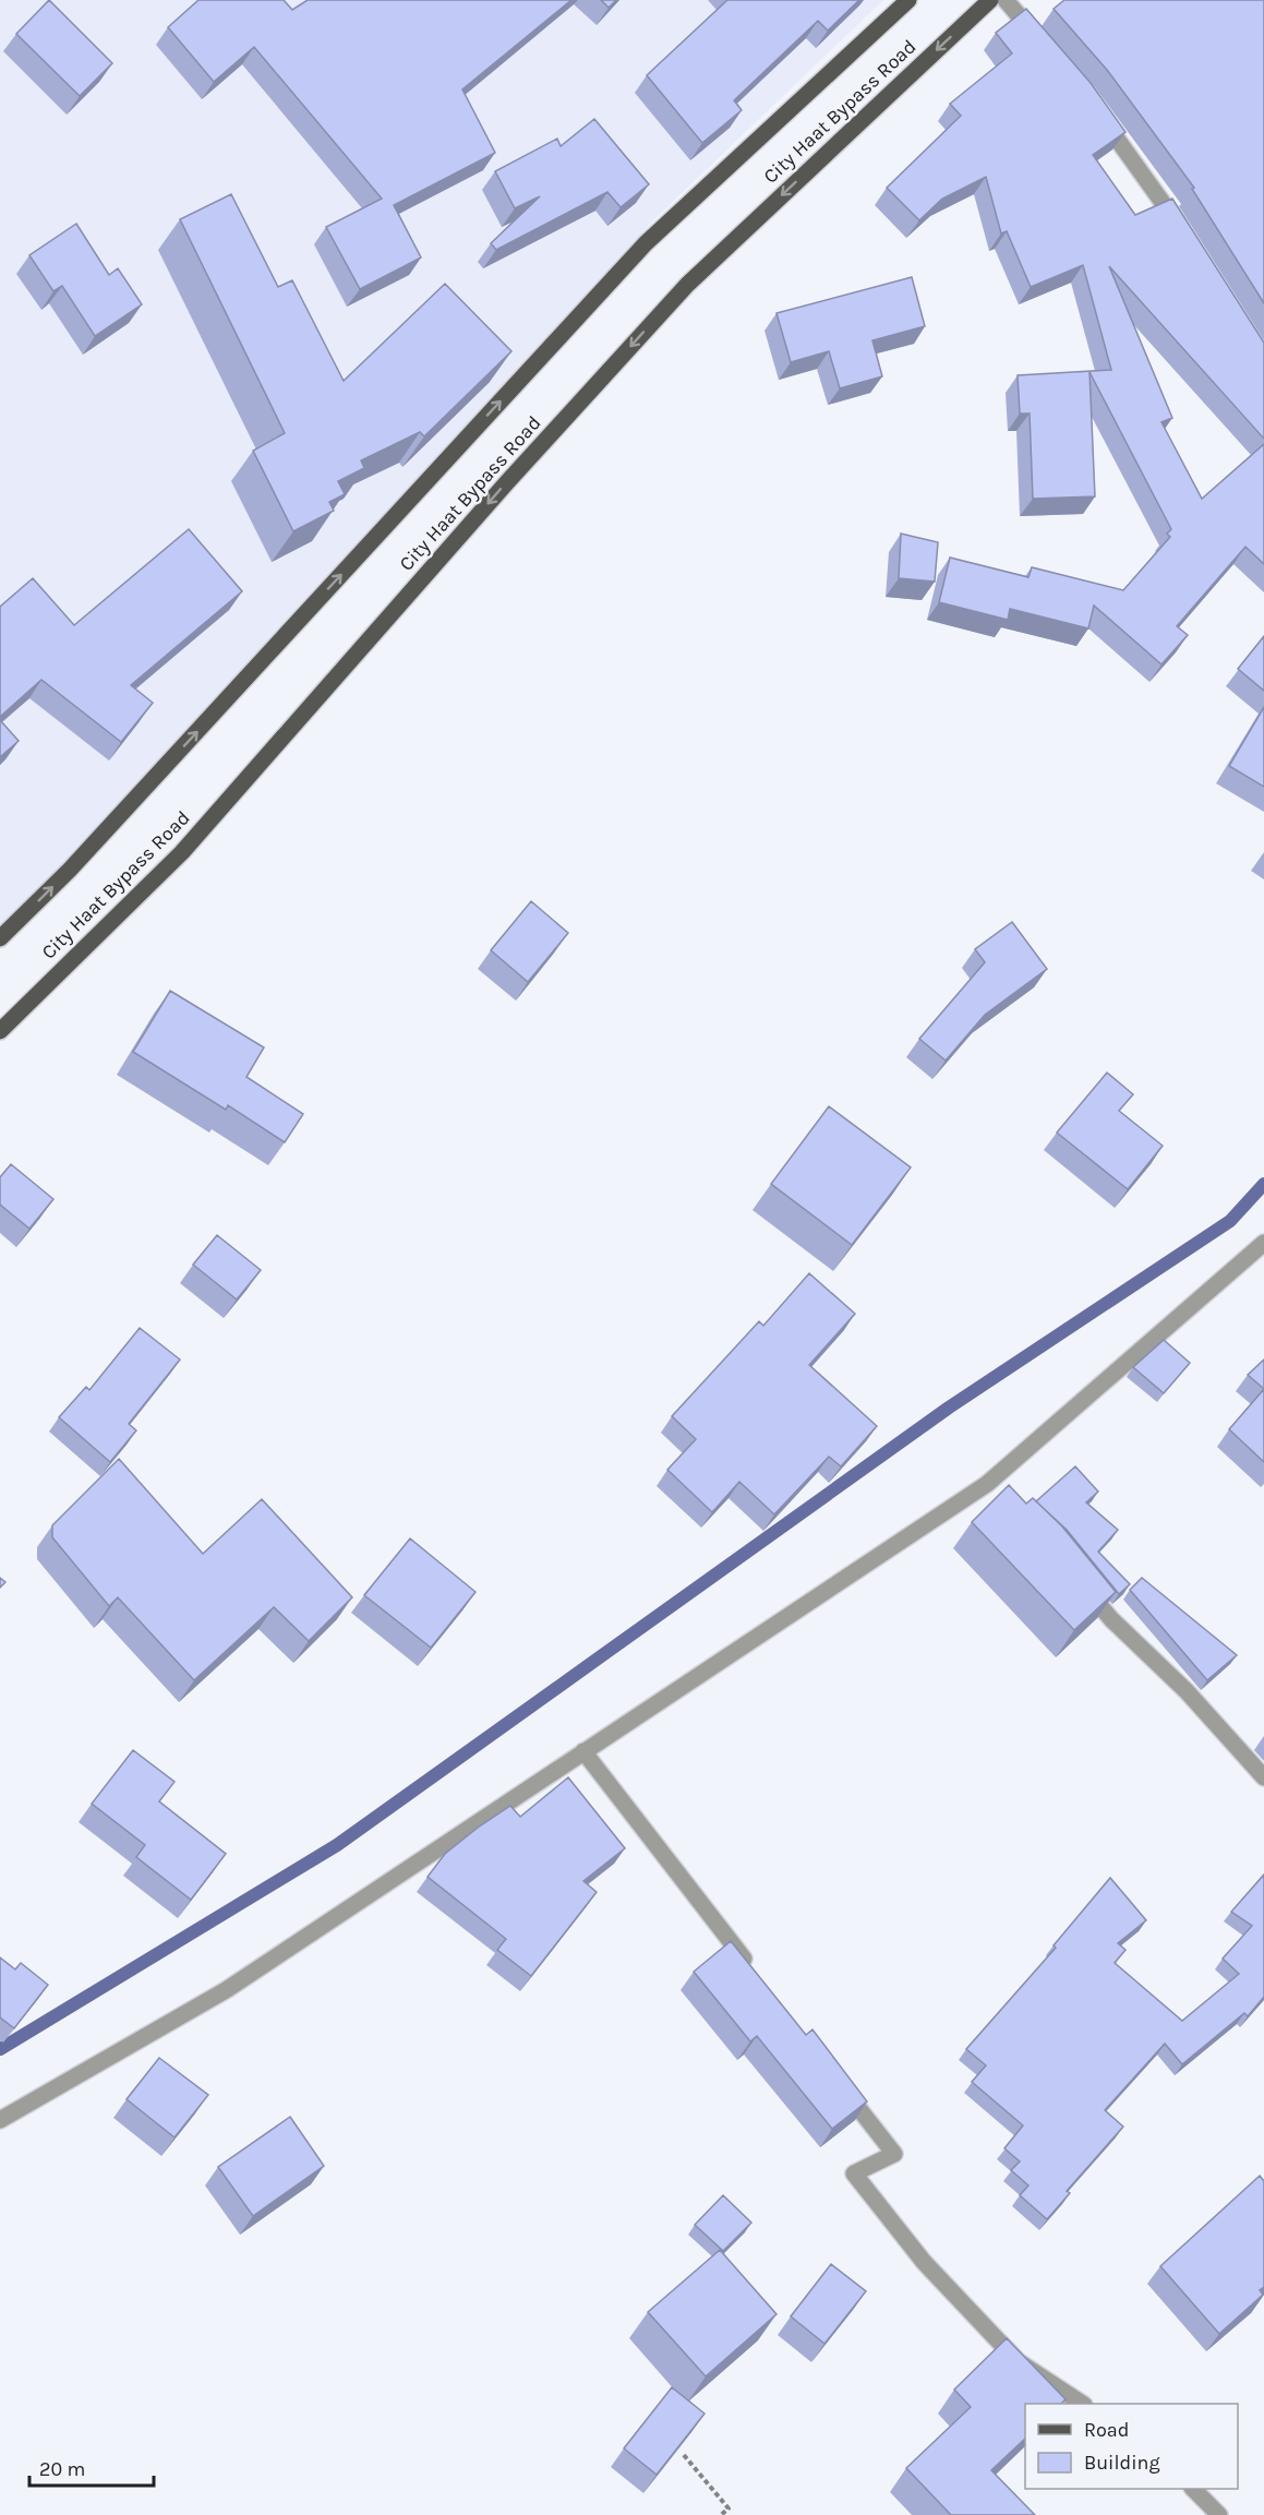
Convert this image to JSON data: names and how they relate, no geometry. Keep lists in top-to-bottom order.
{
  "streets": {
    "main road": ["City Haat Bypass Road"]
  },
  "legend": ["Road", "Building"],
  "scale_bar": "20 m"
}
